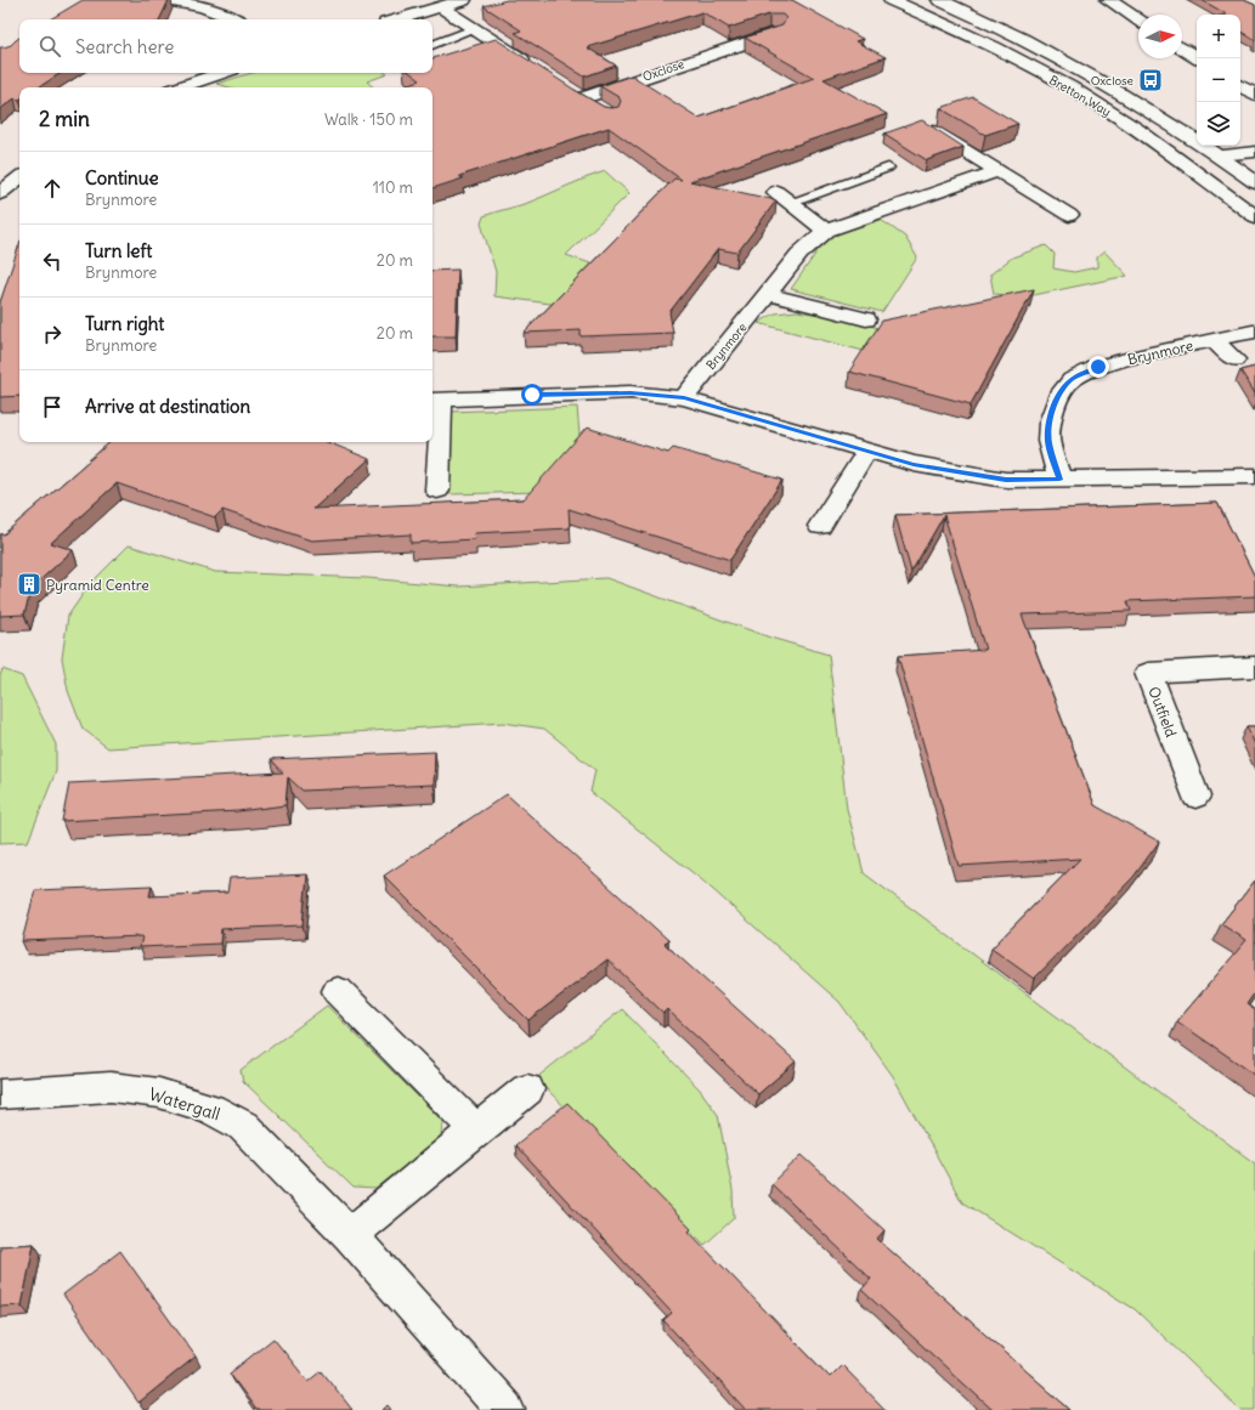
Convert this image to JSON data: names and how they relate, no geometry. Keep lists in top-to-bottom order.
{
  "streets": {
    "street": [
      "Oxclose",
      "Bretton Way",
      "Brynmore",
      "Outfield",
      "Watergall"
    ]
  },
  "places": {
    "bus stop": ["Oxclose"],
    "building": ["Pyramid Centre"]
  },
  "north": "right",
  "page": {
    "map_buttons": ["+", "−"],
    "search": "Search here",
    "heading": ["2 min", "Walk · 150 m"],
    "list": [
      ["Continue", "Brynmore", "110 m"],
      ["Turn left", "Brynmore", "20 m"],
      ["Turn right", "Brynmore", "20 m"],
      "Arrive at destination"
    ]
  }
}
